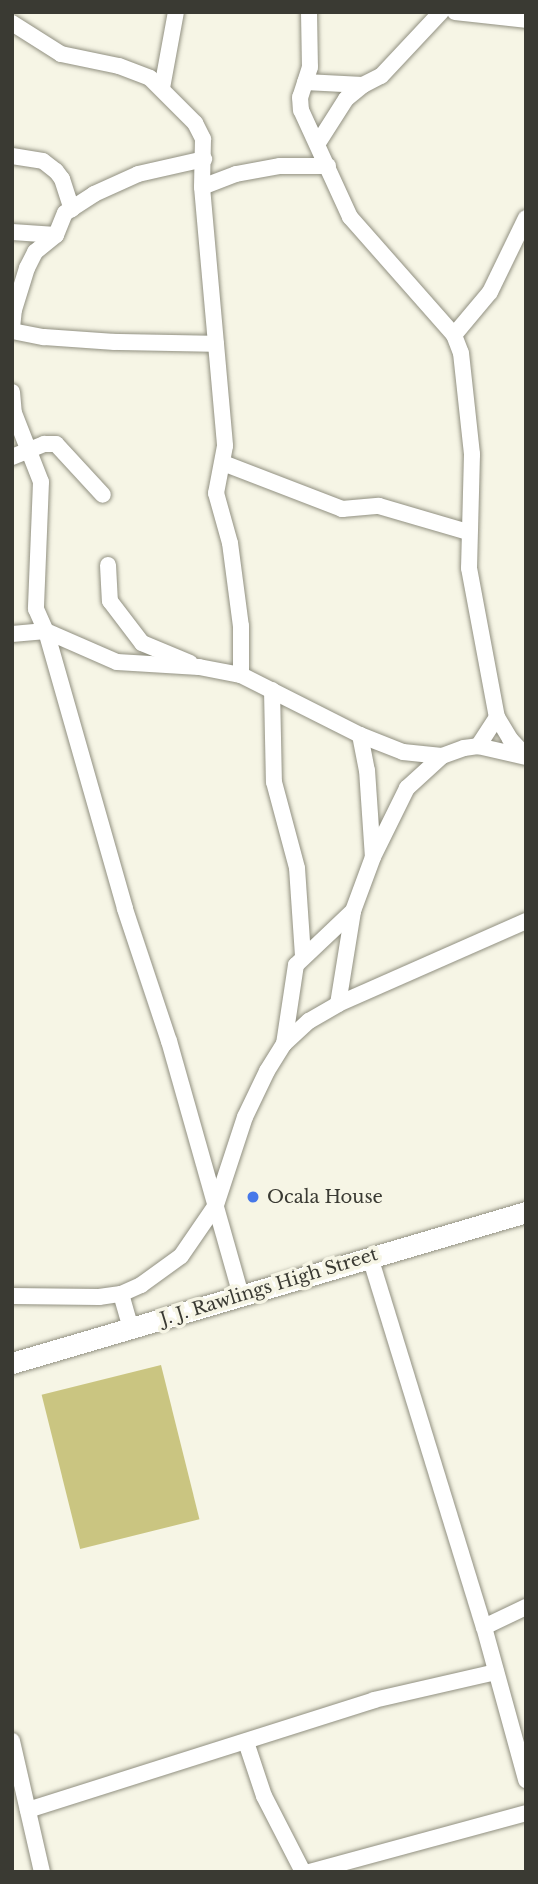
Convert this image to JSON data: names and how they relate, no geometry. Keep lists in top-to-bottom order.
{
  "streets": {
    "main road": ["J. J. Rawlings High Street"]
  },
  "places": ["Ocala House"]
}
